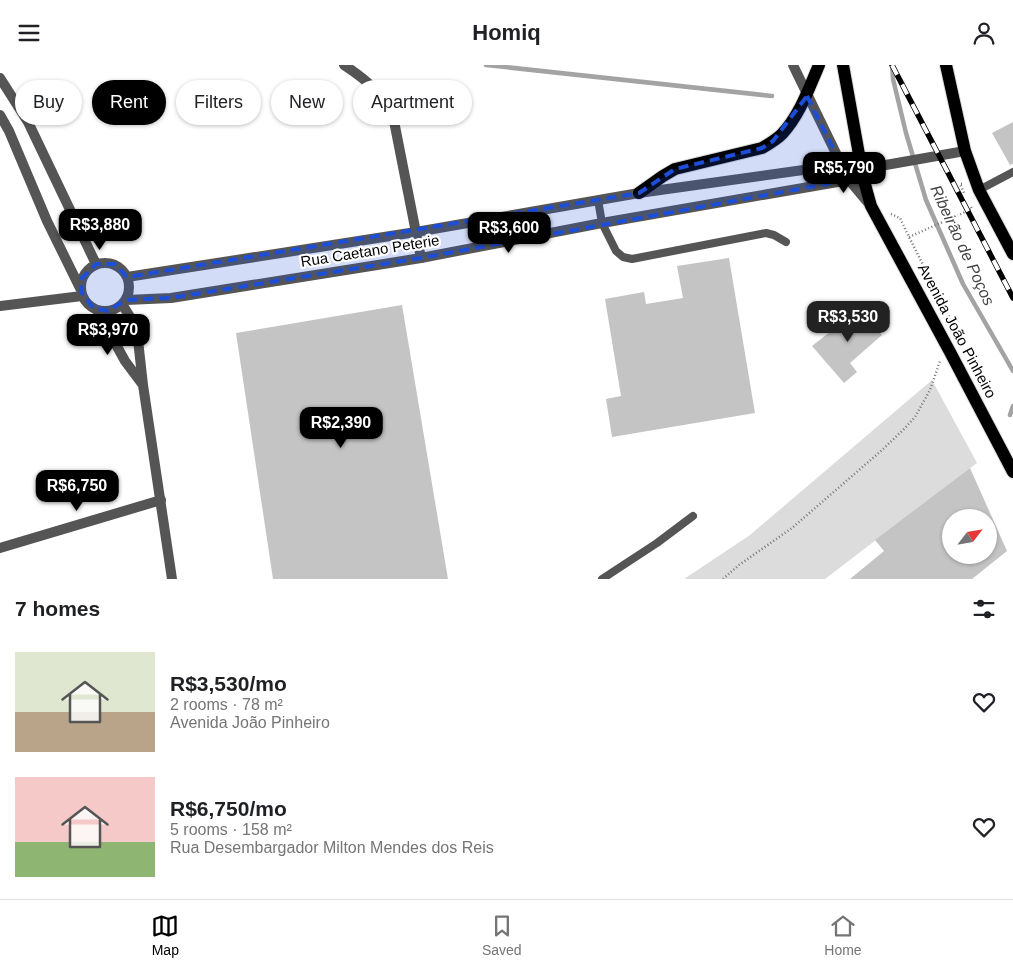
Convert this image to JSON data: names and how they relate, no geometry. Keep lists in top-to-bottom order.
{
  "streets": {
    "main road": ["Avenida João Pinheiro"],
    "street": ["Rua Caetano Peterie"]
  },
  "crossings": [
    ["Rua Caetano Peterie", "Avenida João Pinheiro"]
  ],
  "water": ["Ribeirão de Poços"],
  "north": "top right",
  "page": {
    "header": "Homiq",
    "chip": [
      "Buy",
      "Rent",
      "Filters",
      "New",
      "Apartment"
    ],
    "price": [
      "R$5,790",
      "R$3,880",
      "R$3,600",
      "R$3,530",
      "R$3,970",
      "R$2,390",
      "R$6,750"
    ],
    "heading": "7 homes",
    "list": [
      {
        "name": "R$3,530/mo",
        "note": "2 rooms · 78 m² · Avenida João Pinheiro"
      },
      {
        "name": "R$6,750/mo",
        "note": "5 rooms · 158 m² · Rua Desembargador Milton Mendes dos Reis"
      }
    ],
    "tabs": ["Map", "Saved", "Home"]
  }
}
